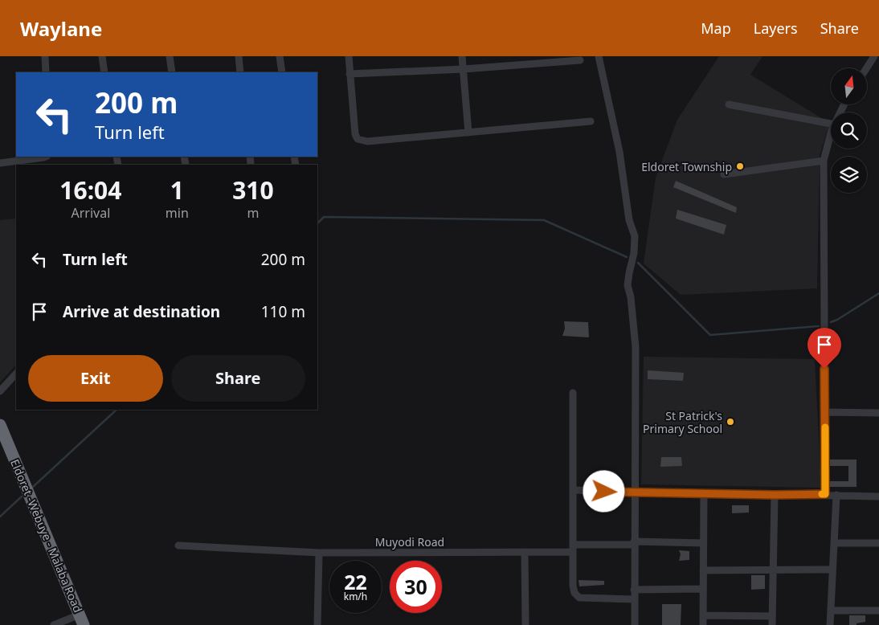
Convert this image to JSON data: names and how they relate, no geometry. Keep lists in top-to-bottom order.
{
  "streets": {
    "highway": ["Eldoret -Webuye - Malaba Road"],
    "street": ["Muyodi Road"]
  },
  "places": ["Eldoret Township", "St Patrick's Primary School"],
  "north": "top",
  "page": {
    "header": "Waylane",
    "nav": ["Map", "Layers", "Share"],
    "turn": ["200 m", "Turn left"],
    "eta": [
      "16:04",
      "Arrival",
      "1",
      "min",
      "310",
      "m"
    ],
    "list": [
      {
        "name": "Turn left",
        "value": "200 m"
      },
      {
        "name": "Arrive at destination",
        "value": "110 m"
      }
    ],
    "buttons": ["Exit", "Share"],
    "speed": "22 km/h",
    "limit": "30"
  }
}
